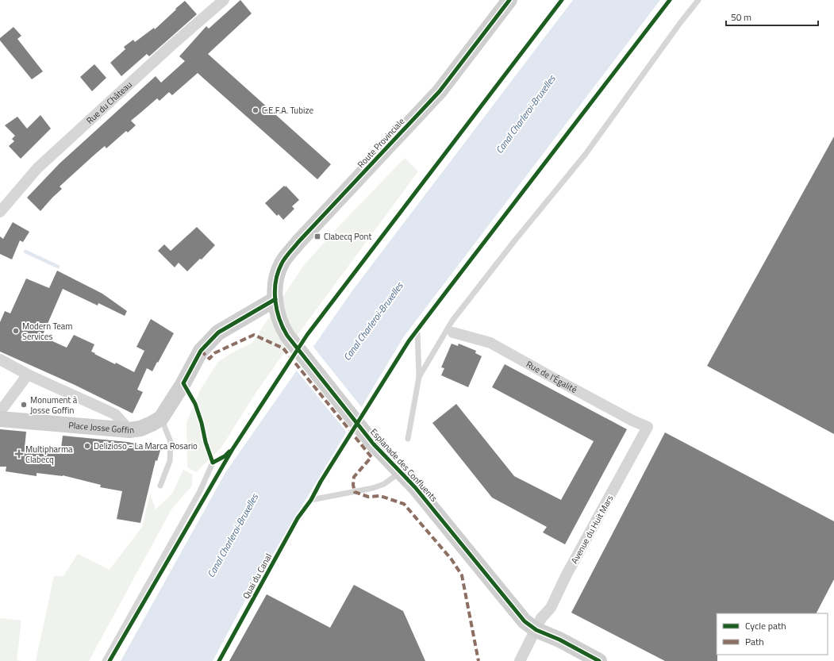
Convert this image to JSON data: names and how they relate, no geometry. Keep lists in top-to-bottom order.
{
  "streets": {
    "main road": ["Route Provinciale", "Place Josse Goffin", "Esplanade des Confluents"],
    "street": ["Rue du Château", "Rue de l'Égalité", "Avenue du Huit Mars"],
    "lane": ["Quai du Canal"]
  },
  "crossings": [
    ["Route Provinciale", "Esplanade des Confluents"],
    ["Rue de l'Égalité", "Avenue du Huit Mars"],
    ["Esplanade des Confluents", "Avenue du Huit Mars"]
  ],
  "water": ["Canal Charleroi-Bruxelles"],
  "places": {
    "other": [
      "C.E.F.A. Tubize",
      "Modern Team Services",
      "Monument à Josse Goffin",
      "Delizioso - La Marca Rosario"
    ],
    "transit": ["Clabecq Pont"],
    "health": ["Multipharma Clabecq"]
  },
  "legend": ["Cycle path", "Path"],
  "scale_bar": "50 m"
}
